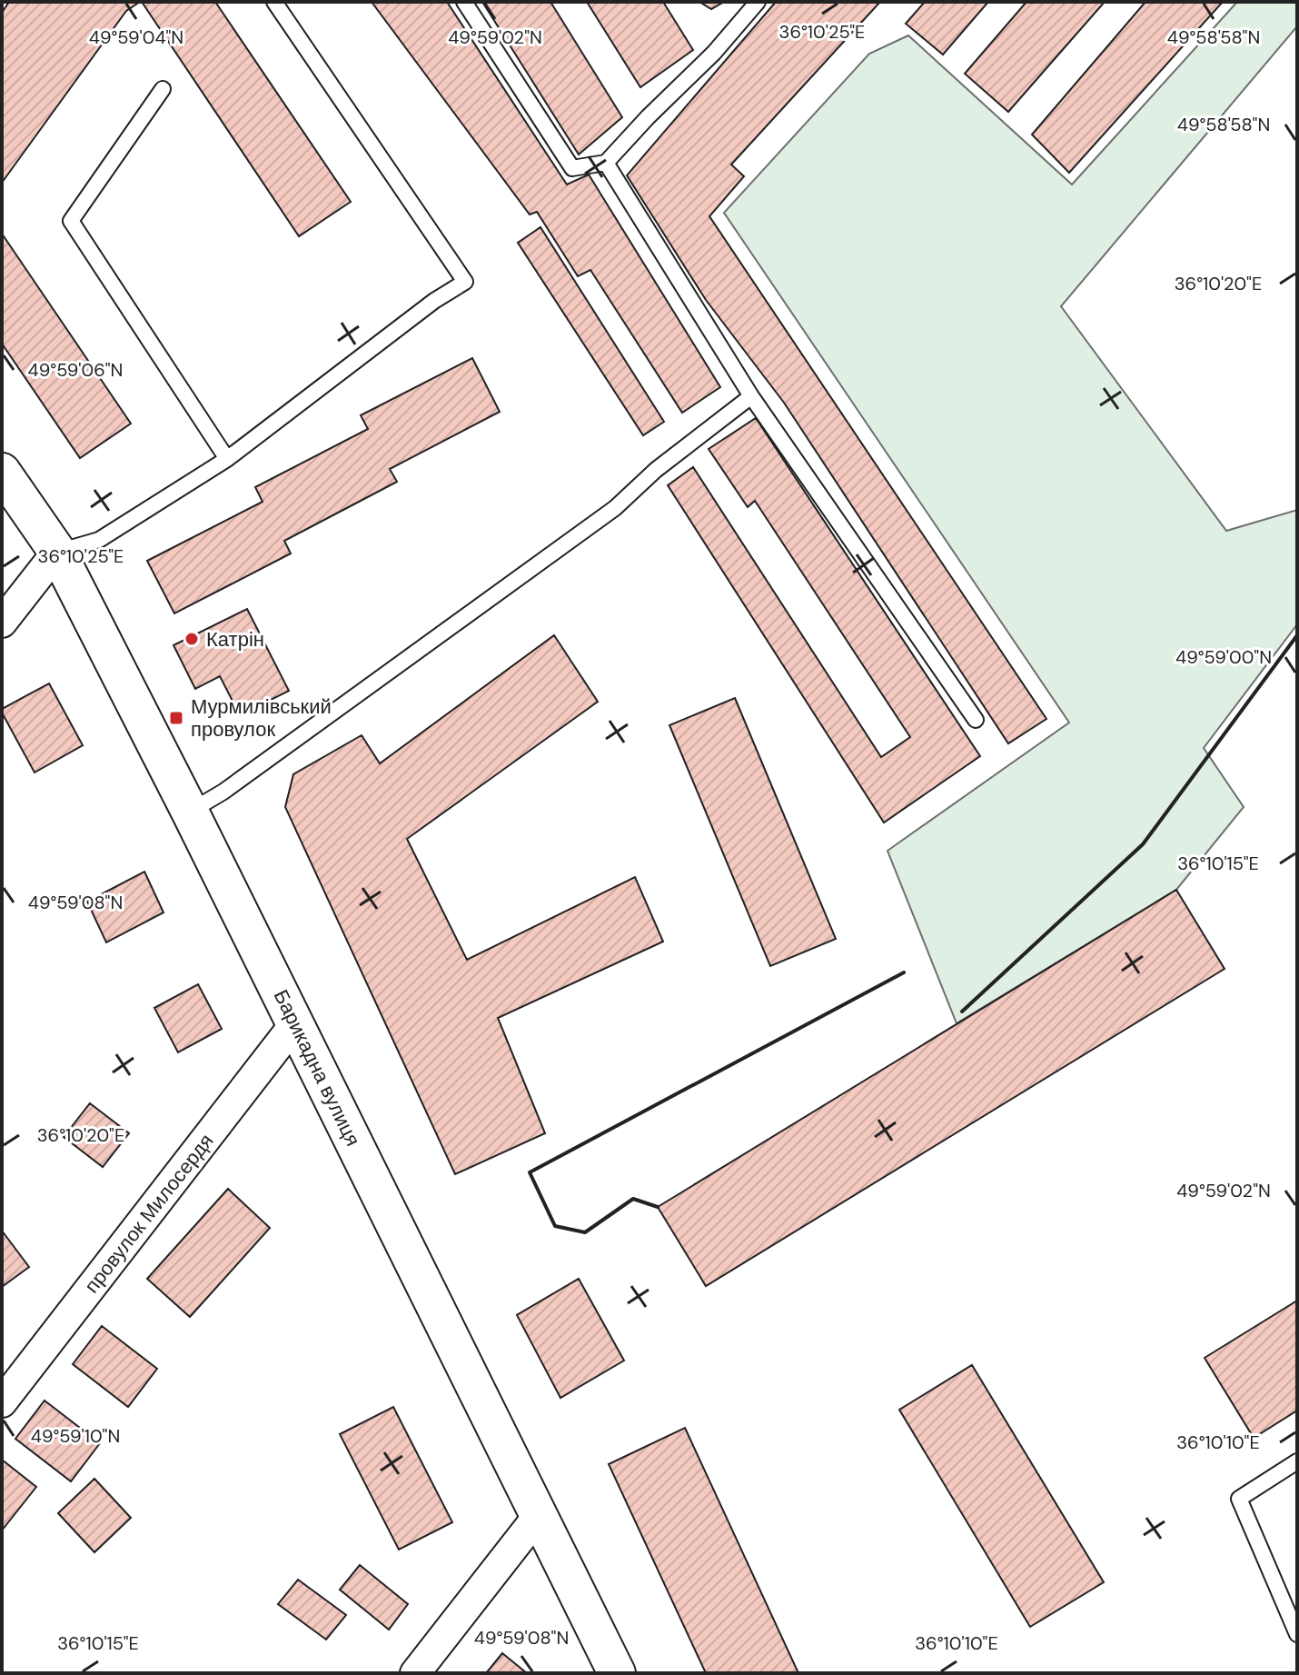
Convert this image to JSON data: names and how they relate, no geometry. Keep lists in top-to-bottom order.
{
  "streets": {
    "street": ["Барикадна вулиця", "провулок Милосердя"]
  },
  "crossings": [
    ["Барикадна вулиця", "провулок Милосердя"]
  ],
  "places": {
    "other": ["Катрін"],
    "transit": ["Мурмилівський провулок"]
  },
  "coordinates": [
    "36°10'25\"E",
    "49°59'04\"N",
    "49°59'02\"N",
    "49°58'58\"N",
    "36°10'20\"E",
    "49°59'06\"N",
    "49°59'00\"N",
    "36°10'15\"E",
    "49°59'08\"N",
    "49°59'10\"N",
    "36°10'10\"E"
  ]
}
